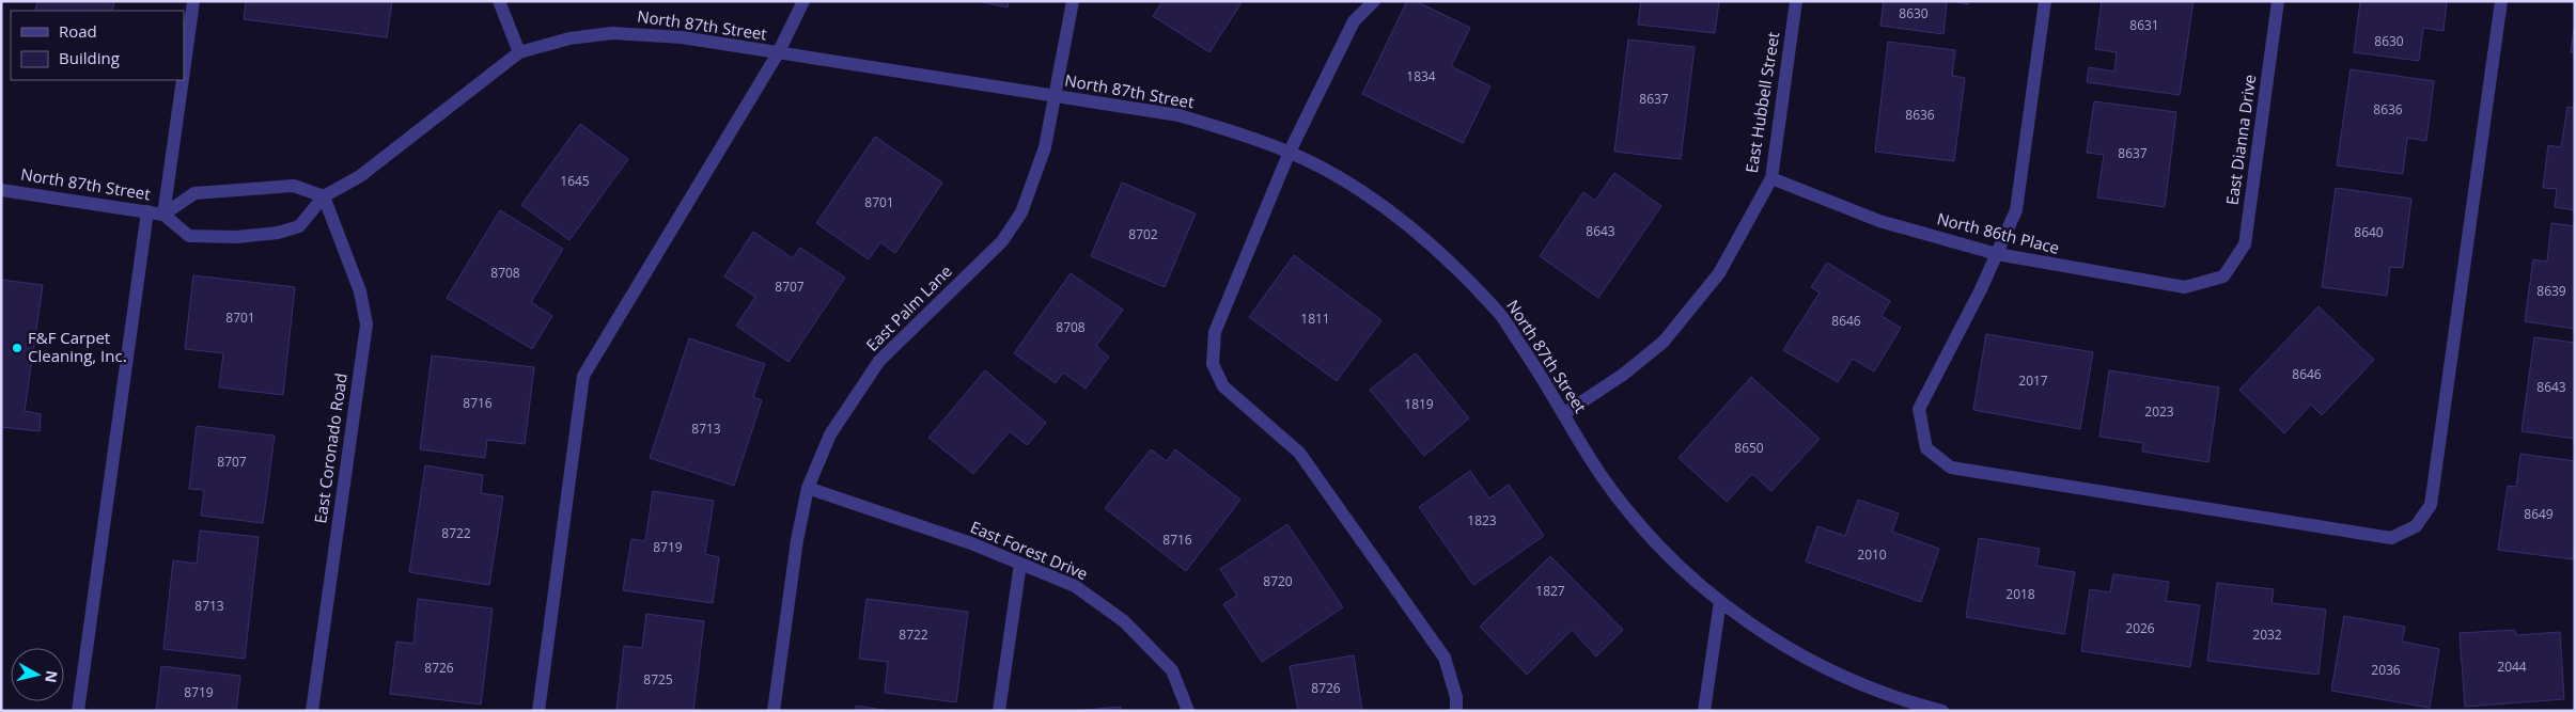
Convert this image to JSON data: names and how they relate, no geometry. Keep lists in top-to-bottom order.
{
  "streets": {
    "street": [
      "North 87th Street",
      "East Hubbell Street",
      "East Dianna Drive",
      "North 86th Place",
      "East Palm Lane",
      "East Coronado Road",
      "East Forest Drive"
    ]
  },
  "crossings": [
    ["North 87th Street", "East Hubbell Street"],
    ["North 87th Street", "East Palm Lane"],
    ["North 87th Street", "East Coronado Road"],
    ["East Hubbell Street", "North 86th Place"],
    ["East Dianna Drive", "North 86th Place"],
    ["East Palm Lane", "East Forest Drive"]
  ],
  "places": ["F&F Carpet Cleaning, Inc."],
  "house_numbers": [
    "8630",
    "8631",
    "8630",
    "1834",
    "8637",
    "8636",
    "8636",
    "8637",
    "1645",
    "8701",
    "8643",
    "8640",
    "8702",
    "8708",
    "8707",
    "8639",
    "8701",
    "1811",
    "8646",
    "8708",
    "8646",
    "2017",
    "8643",
    "8716",
    "1819",
    "2023",
    "8713",
    "8650",
    "8707",
    "8649",
    "1823",
    "8722",
    "8716",
    "8719",
    "2010",
    "8720",
    "1827",
    "2018",
    "8713",
    "2026",
    "8722",
    "2032",
    "2044",
    "8726",
    "2036",
    "8725",
    "8726",
    "8719"
  ],
  "legend": ["Road", "Building"],
  "north": "right"
}
